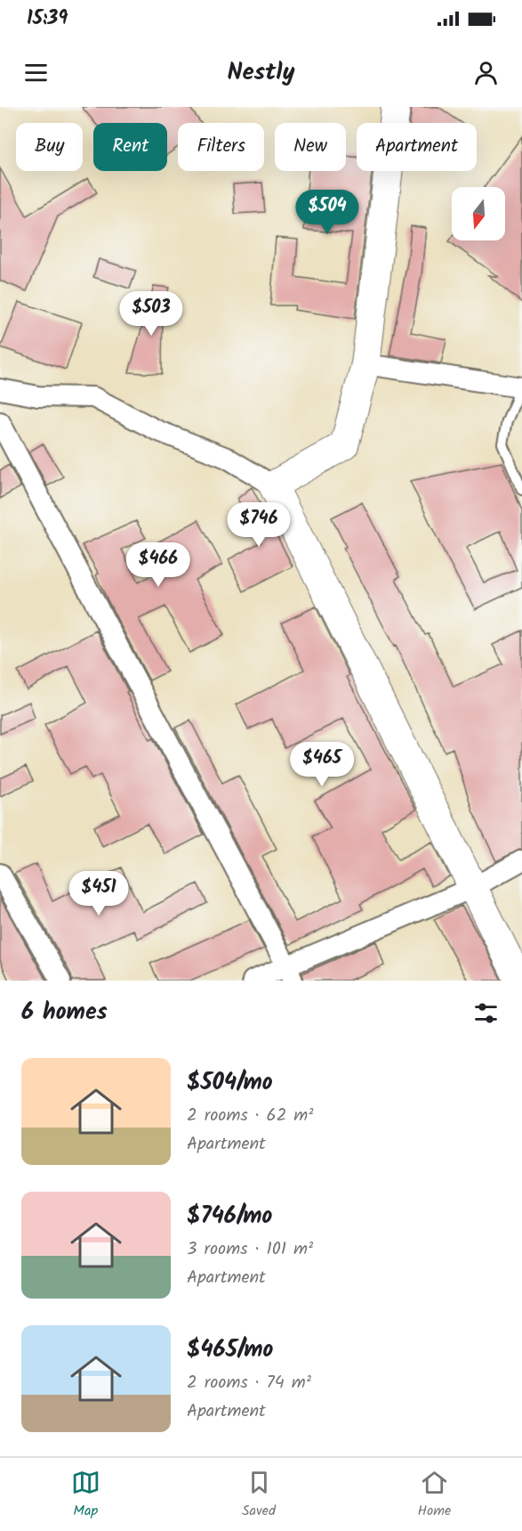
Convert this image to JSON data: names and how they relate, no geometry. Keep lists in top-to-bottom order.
{
  "north": "bottom",
  "page": {
    "status": "15:39",
    "header": "Nestly",
    "chip": [
      "Buy",
      "Rent",
      "Filters",
      "New",
      "Apartment"
    ],
    "price": [
      "$504",
      "$503",
      "$746",
      "$466",
      "$465",
      "$451"
    ],
    "heading": "6 homes",
    "list": [
      {
        "name": "$504/mo",
        "note": "2 rooms · 62 m² · Apartment"
      },
      {
        "name": "$746/mo",
        "note": "3 rooms · 101 m² · Apartment"
      },
      {
        "name": "$465/mo",
        "note": "2 rooms · 74 m² · Apartment"
      }
    ],
    "tabs": ["Map", "Saved", "Home"]
  }
}
